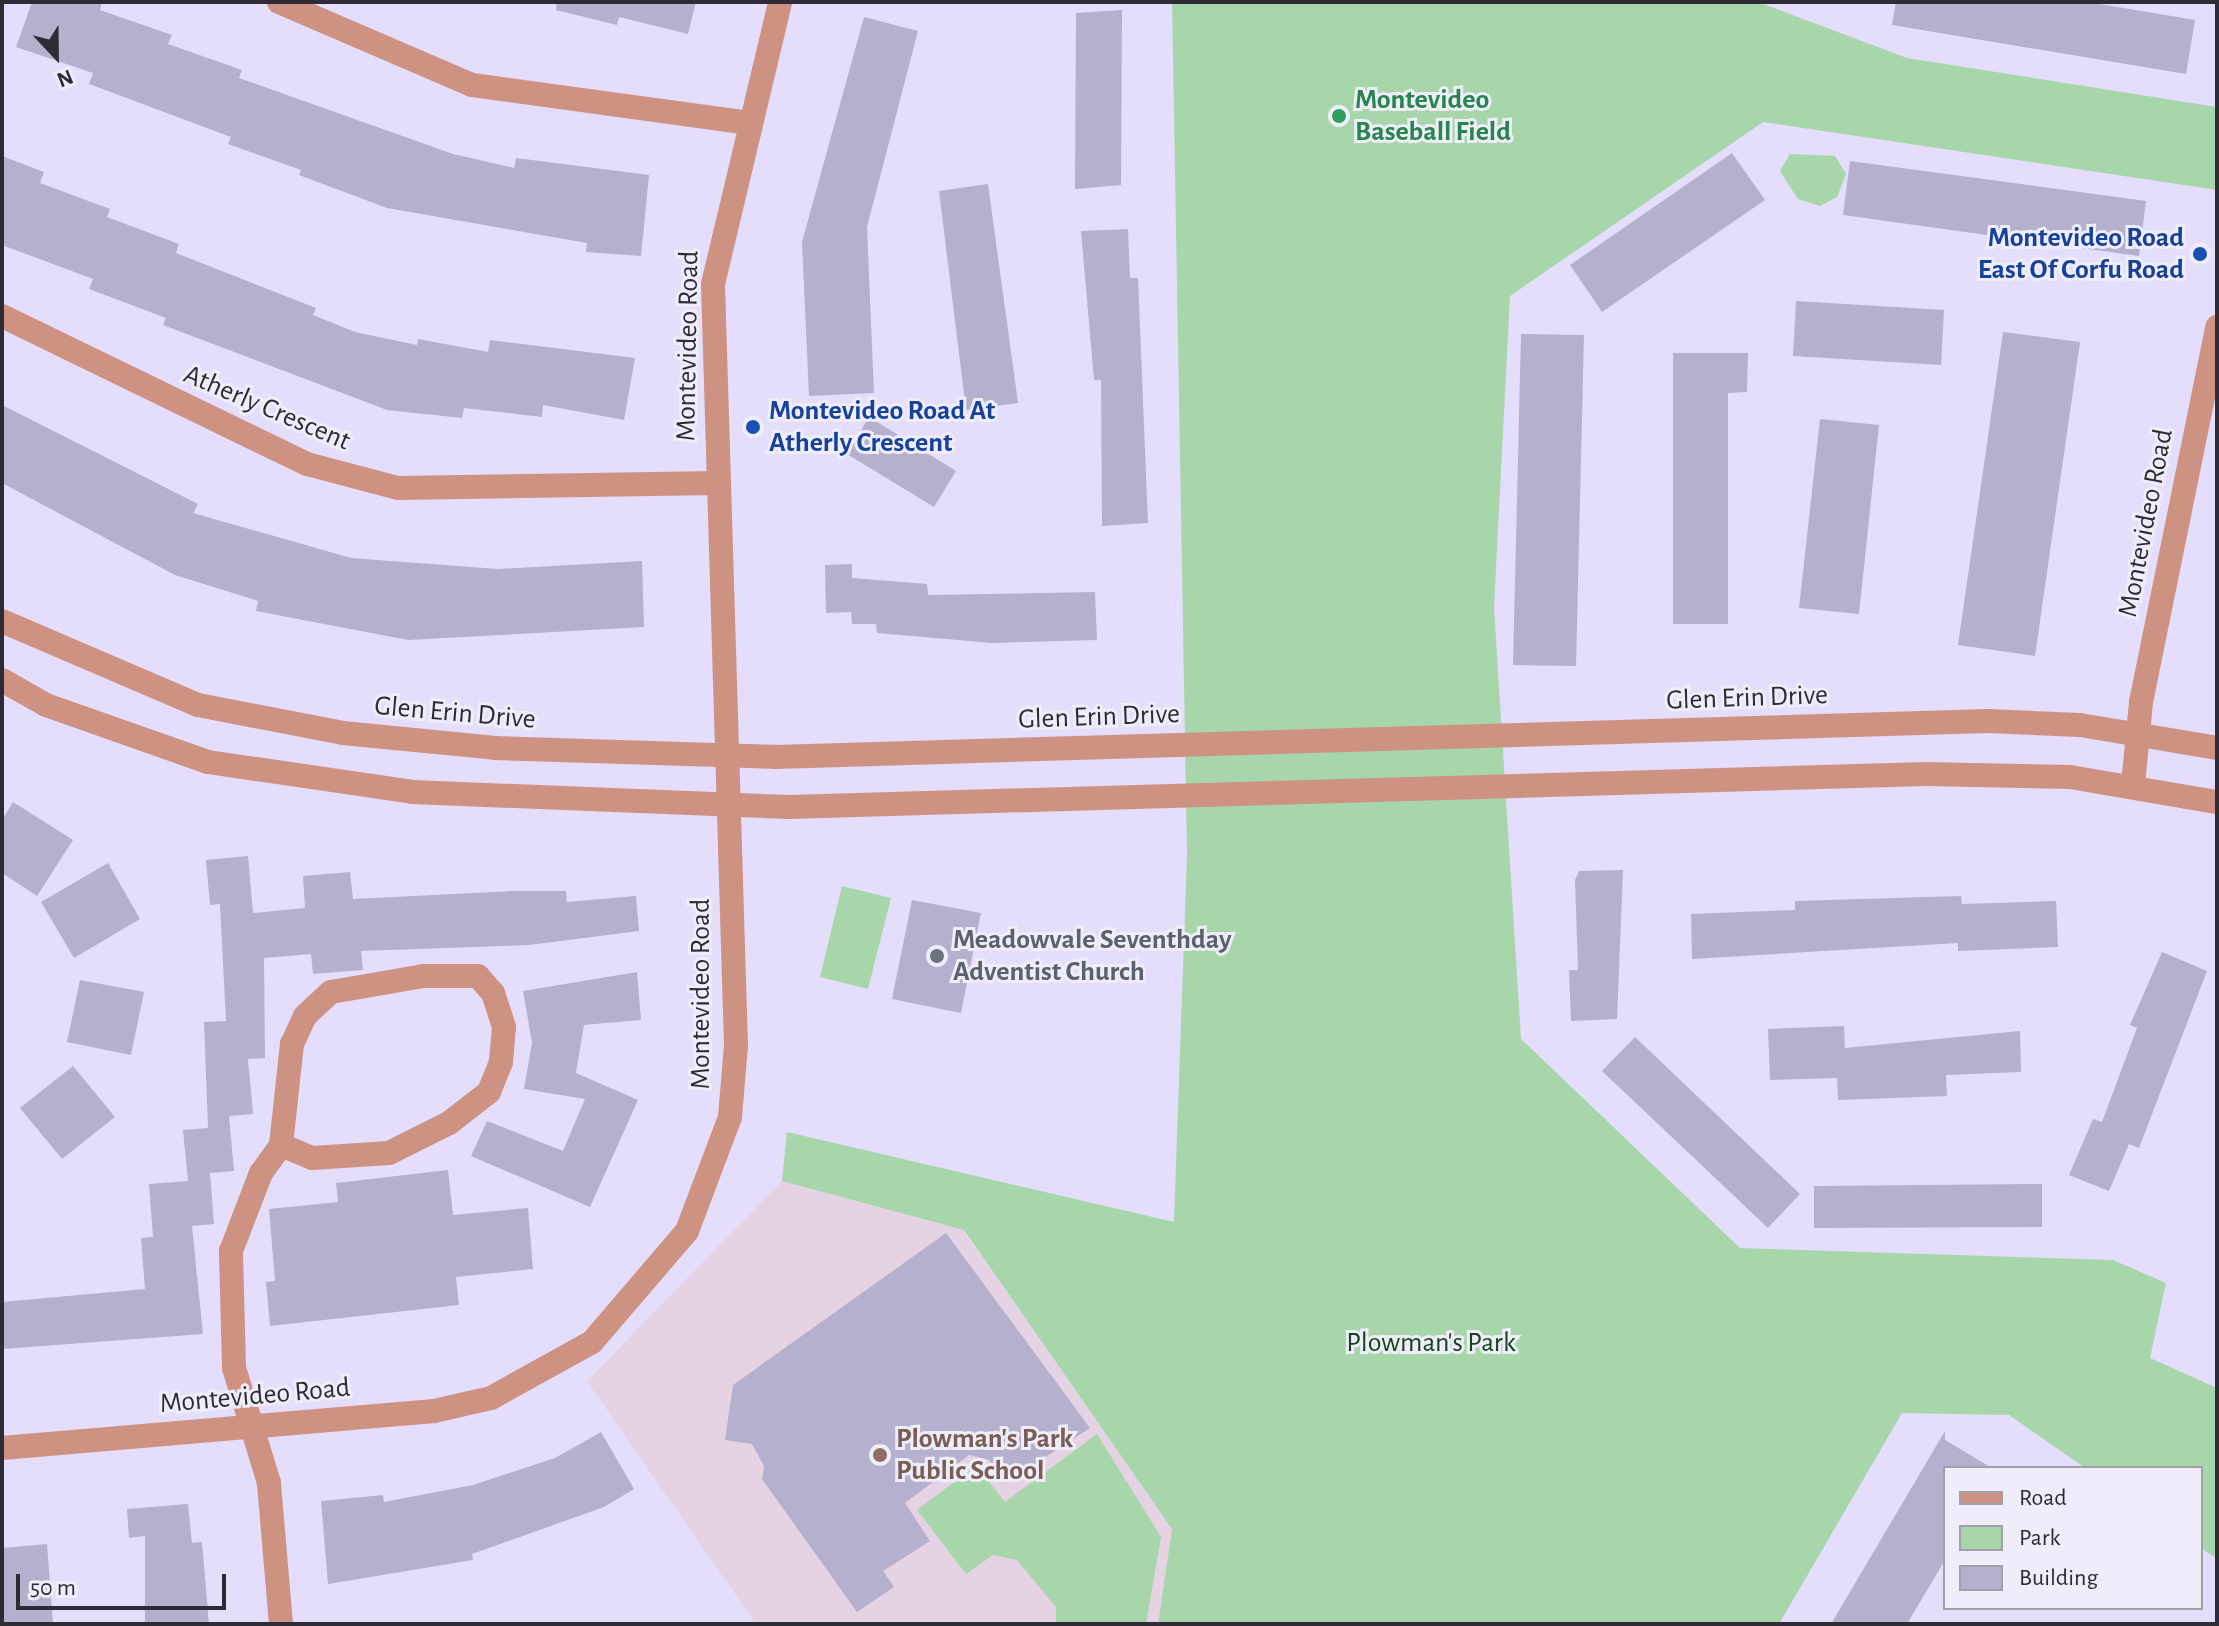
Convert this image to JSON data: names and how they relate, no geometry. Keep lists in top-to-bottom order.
{
  "streets": {
    "street": ["Montevideo Road", "Atherly Crescent", "Glen Erin Drive"]
  },
  "crossings": [
    ["Montevideo Road", "Atherly Crescent"],
    ["Montevideo Road", "Glen Erin Drive"]
  ],
  "parks": ["Plowman's Park"],
  "places": [
    "Montevideo Baseball Field",
    "Montevideo Road East Of Corfu Road",
    "Montevideo Road At Atherly Crescent",
    "Meadowvale Seventhday Adventist Church",
    "Plowman's Park Public School"
  ],
  "legend": ["Road", "Park", "Building"],
  "scale_bar": "50 m",
  "north": "bottom"
}
